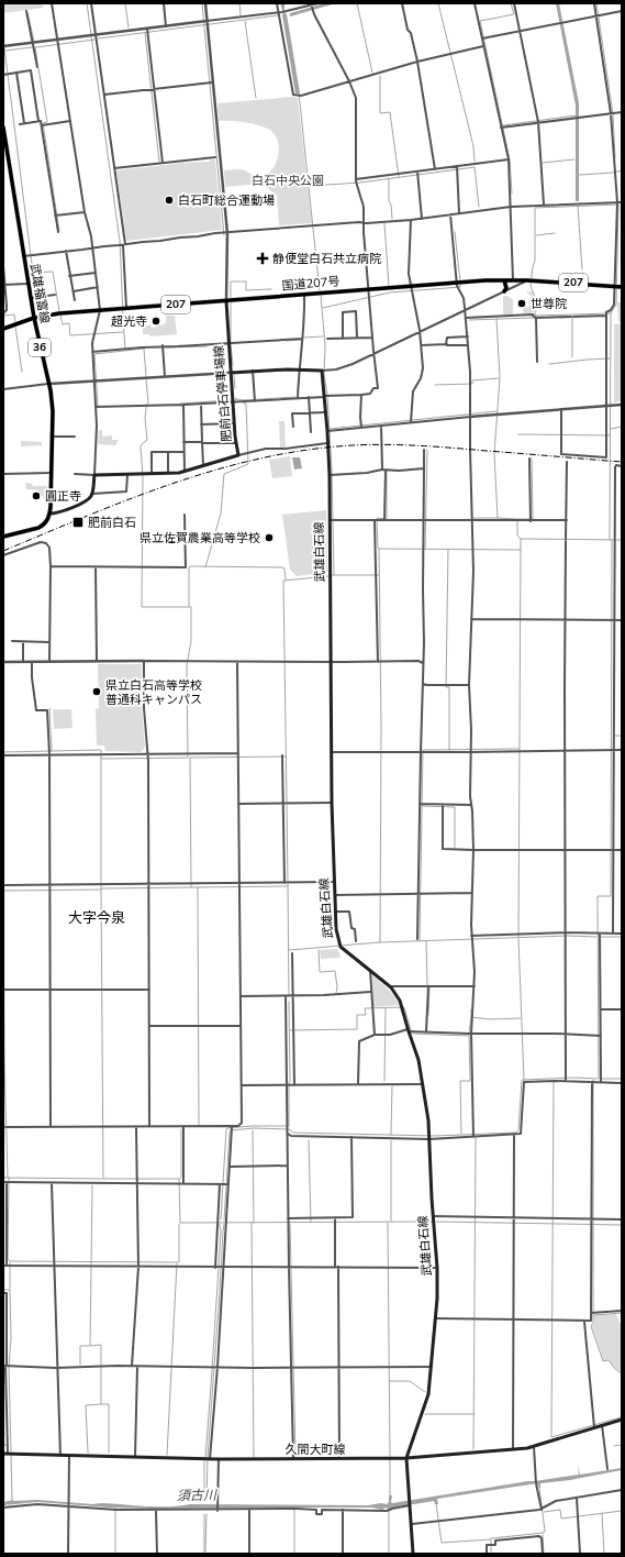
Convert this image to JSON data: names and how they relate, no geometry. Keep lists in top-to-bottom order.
{
  "streets": {
    "main road": [
      "207",
      "国道207号",
      "武雄福富線",
      "36",
      "肥前白石停車場線",
      "武雄白石線",
      "久間大町線"
    ]
  },
  "crossings": [
    ["国道207号", "武雄福富線"],
    ["国道207号", "肥前白石停車場線"],
    ["武雄白石線", "久間大町線"]
  ],
  "districts": ["大字今泉"],
  "water": ["須古川"],
  "parks": ["白石中央公園"],
  "places": {
    "other": [
      "白石町総合運動場",
      "世尊院",
      "超光寺",
      "圓正寺",
      "県立佐賀農業高等学校",
      "県立白石高等学校 普通科キャンパス"
    ],
    "health": ["静便堂白石共立病院"],
    "transit": ["肥前白石"]
  }
}
